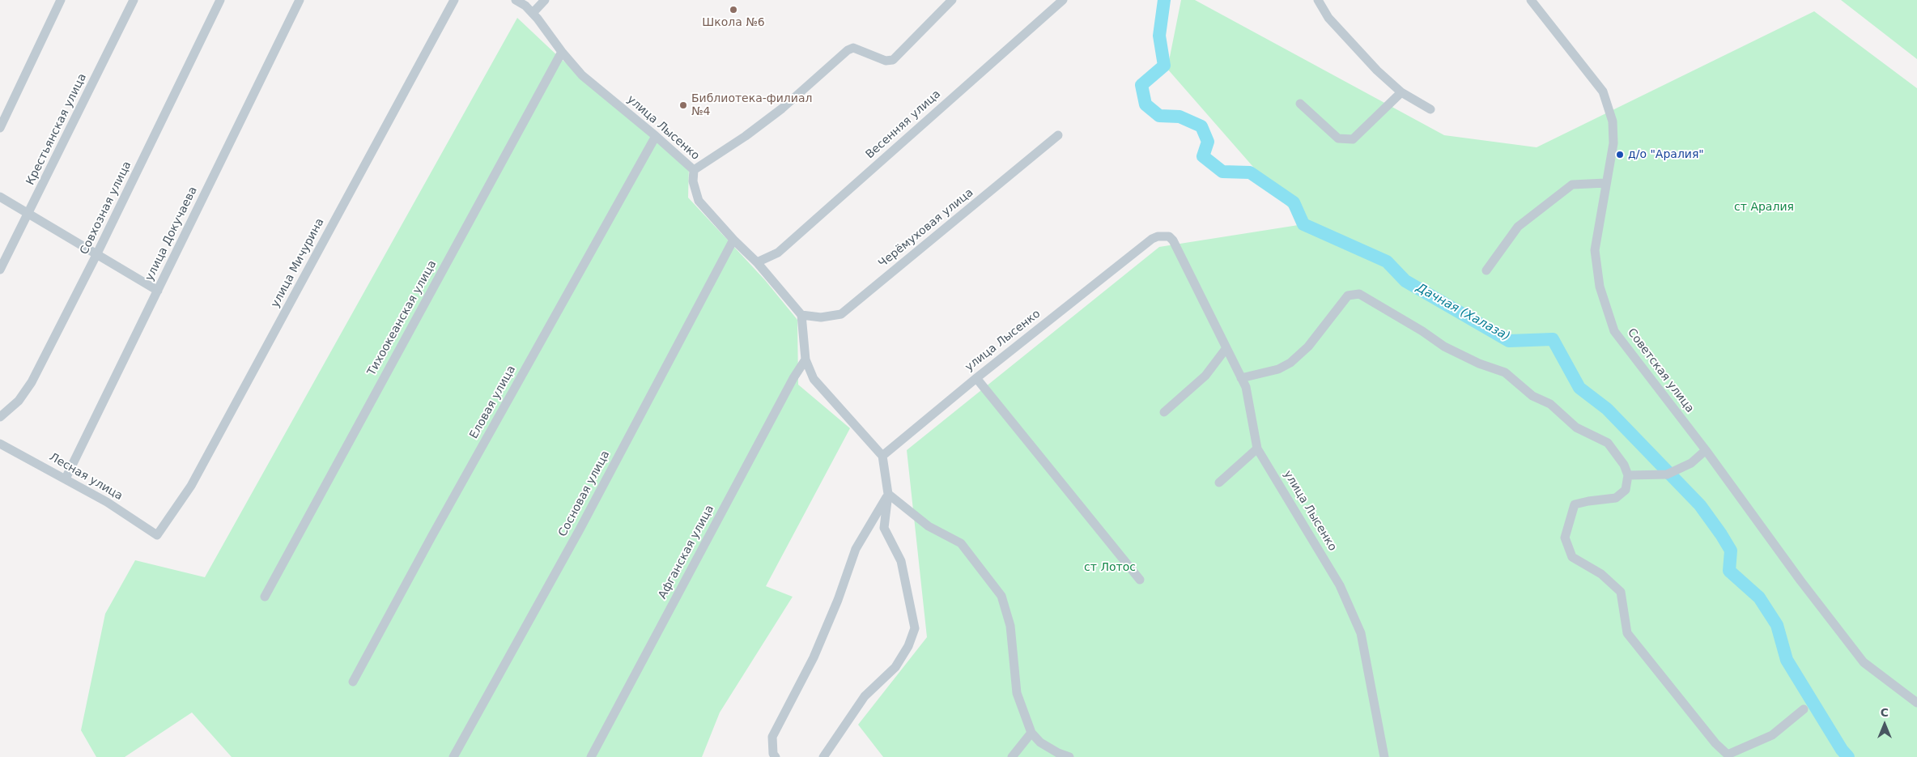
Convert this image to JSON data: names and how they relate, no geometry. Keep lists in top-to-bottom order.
{
  "streets": {
    "street": [
      "Весенняя улица",
      "улица Лысенко",
      "Крестьянская улица",
      "Совхозная улица",
      "Черёмуховая улица",
      "улица Докучаева",
      "улица Мичурина",
      "Тихоокеанская улица",
      "Советская улица",
      "Еловая улица",
      "Лесная улица",
      "Сосновая улица",
      "Афганская улица"
    ]
  },
  "crossings": [
    ["Весенняя улица", "улица Лысенко"],
    ["улица Лысенко", "Черёмуховая улица"],
    ["улица Лысенко", "Тихоокеанская улица"],
    ["улица Лысенко", "Еловая улица"],
    ["улица Лысенко", "Сосновая улица"],
    ["улица Докучаева", "Лесная улица"],
    ["улица Мичурина", "Лесная улица"]
  ],
  "water": ["Дачная (Халаза)"],
  "parks": ["ст Аралия", "ст Лотос"],
  "places": ["Школа №6", "Библиотека-филиал №4", "д/о \"Аралия\""],
  "north": "top"
}
